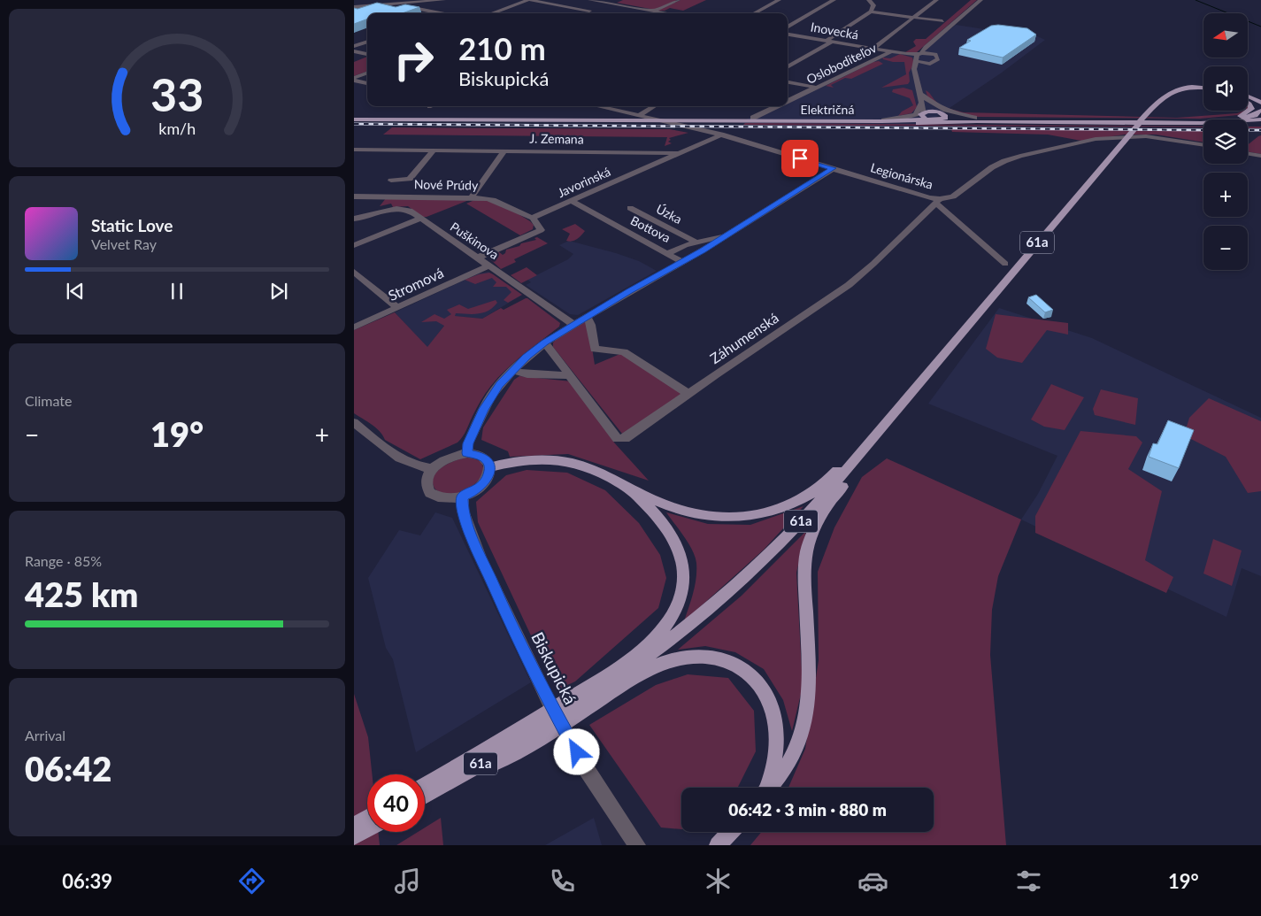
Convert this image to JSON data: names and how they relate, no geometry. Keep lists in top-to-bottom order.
{
  "streets": {
    "main road": ["Električná", "61a"],
    "street": [
      "Inovecká",
      "Osloboditeľov",
      "J. Zemana",
      "Legionárska",
      "Javorinská",
      "Nové Prúdy",
      "Úzka",
      "Bottova",
      "Puškinova",
      "Stromová",
      "Záhumenská",
      "Biskupická"
    ]
  },
  "crossings": [
    ["Inovecká", "Osloboditeľov"],
    ["Električná", "Legionárska"],
    ["J. Zemana", "Javorinská"],
    ["Legionárska", "Javorinská"],
    ["Legionárska", "Záhumenská"],
    ["Javorinská", "Nové Prúdy"],
    ["Javorinská", "Bottova"],
    ["Úzka", "Bottova"],
    ["Puškinova", "Stromová"],
    ["61a", "Biskupická"]
  ],
  "north": "left",
  "page": {
    "map_buttons": ["+", "−"],
    "turn": ["210 m", "Biskupická"],
    "song": ["Static Love", "Velvet Ray"],
    "tile": [
      "Climate",
      ["Range · 85%", "425 km"],
      ["Arrival", "06:42"]
    ],
    "heat": ["−", "19°", "+"],
    "limit": "40",
    "trip": "06:42 · 3 min · 880 m",
    "tabs": ["06:39", "19°"],
    "gauge": ["33", "km/h"]
  }
}
